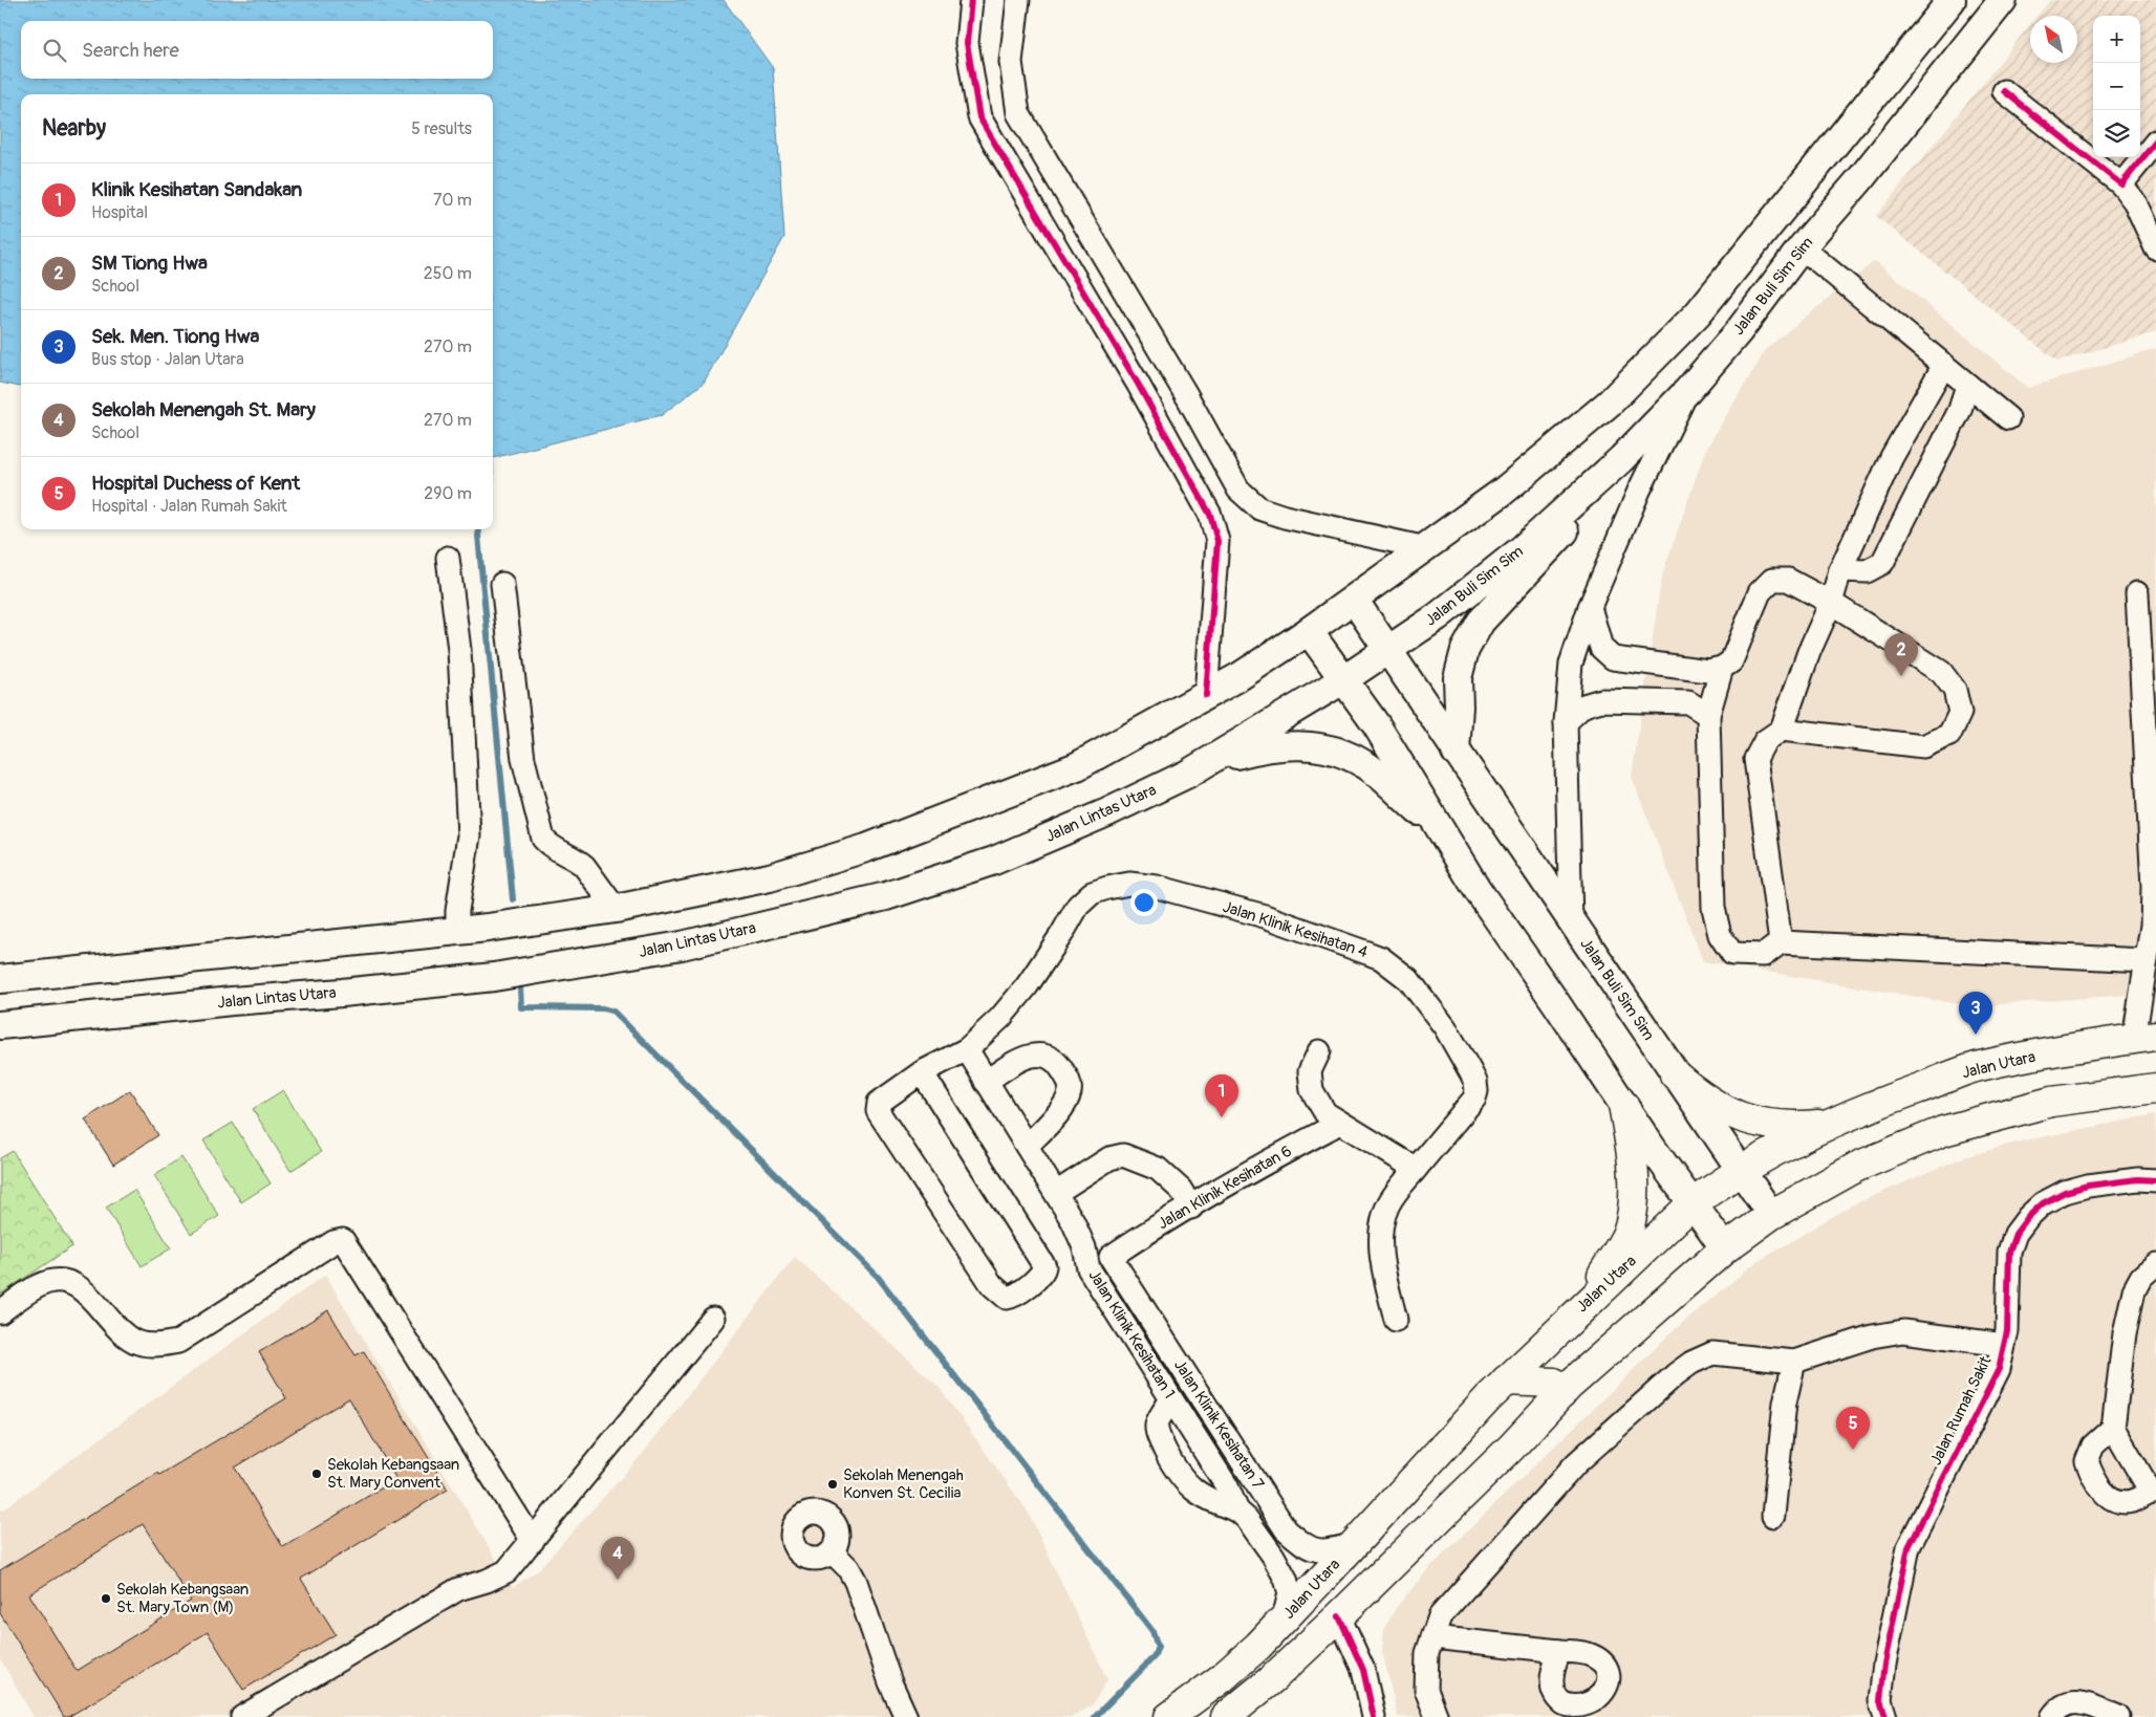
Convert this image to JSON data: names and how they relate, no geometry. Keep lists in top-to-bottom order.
{
  "streets": {
    "highway": ["Jalan Utara"],
    "main road": ["Jalan Buli Sim Sim", "Jalan Lintas Utara"],
    "street": [
      "Jalan Klinik Kesihatan 4",
      "Jalan Klinik Kesihatan 6",
      "Jalan Klinik Kesihatan 1",
      "Jalan Rumah Sakit",
      "Jalan Klinik Kesihatan 7"
    ]
  },
  "crossings": [
    ["Jalan Buli Sim Sim", "Jalan Lintas Utara"],
    ["Jalan Buli Sim Sim", "Jalan Utara"],
    ["Jalan Klinik Kesihatan 4", "Jalan Klinik Kesihatan 1"],
    ["Jalan Utara", "Jalan Klinik Kesihatan 1"],
    ["Jalan Utara", "Jalan Klinik Kesihatan 7"],
    ["Jalan Klinik Kesihatan 6", "Jalan Klinik Kesihatan 7"]
  ],
  "places": ["Sekolah Kebangsaan St. Mary Convent", "Sekolah Menengah Konven St. Cecilia", "Sekolah Kebangsaan St. Mary Town (M)"],
  "north": "top left",
  "page": {
    "map_buttons": ["+", "−"],
    "search": "Search here",
    "heading": ["Nearby", "5 results"],
    "list": [
      {
        "mark": "1",
        "name": "Klinik Kesihatan Sandakan",
        "note": "Hospital",
        "value": "70 m"
      },
      {
        "mark": "2",
        "name": "SM Tiong Hwa",
        "note": "School",
        "value": "250 m"
      },
      {
        "mark": "3",
        "name": "Sek. Men. Tiong Hwa",
        "note": "Bus stop · Jalan Utara",
        "value": "270 m"
      },
      {
        "mark": "4",
        "name": "Sekolah Menengah St. Mary",
        "note": "School",
        "value": "270 m"
      },
      {
        "mark": "5",
        "name": "Hospital Duchess of Kent",
        "note": "Hospital · Jalan Rumah Sakit",
        "value": "290 m"
      }
    ],
    "pins": [
      "2",
      "3",
      "1",
      "5",
      "4"
    ]
  }
}
